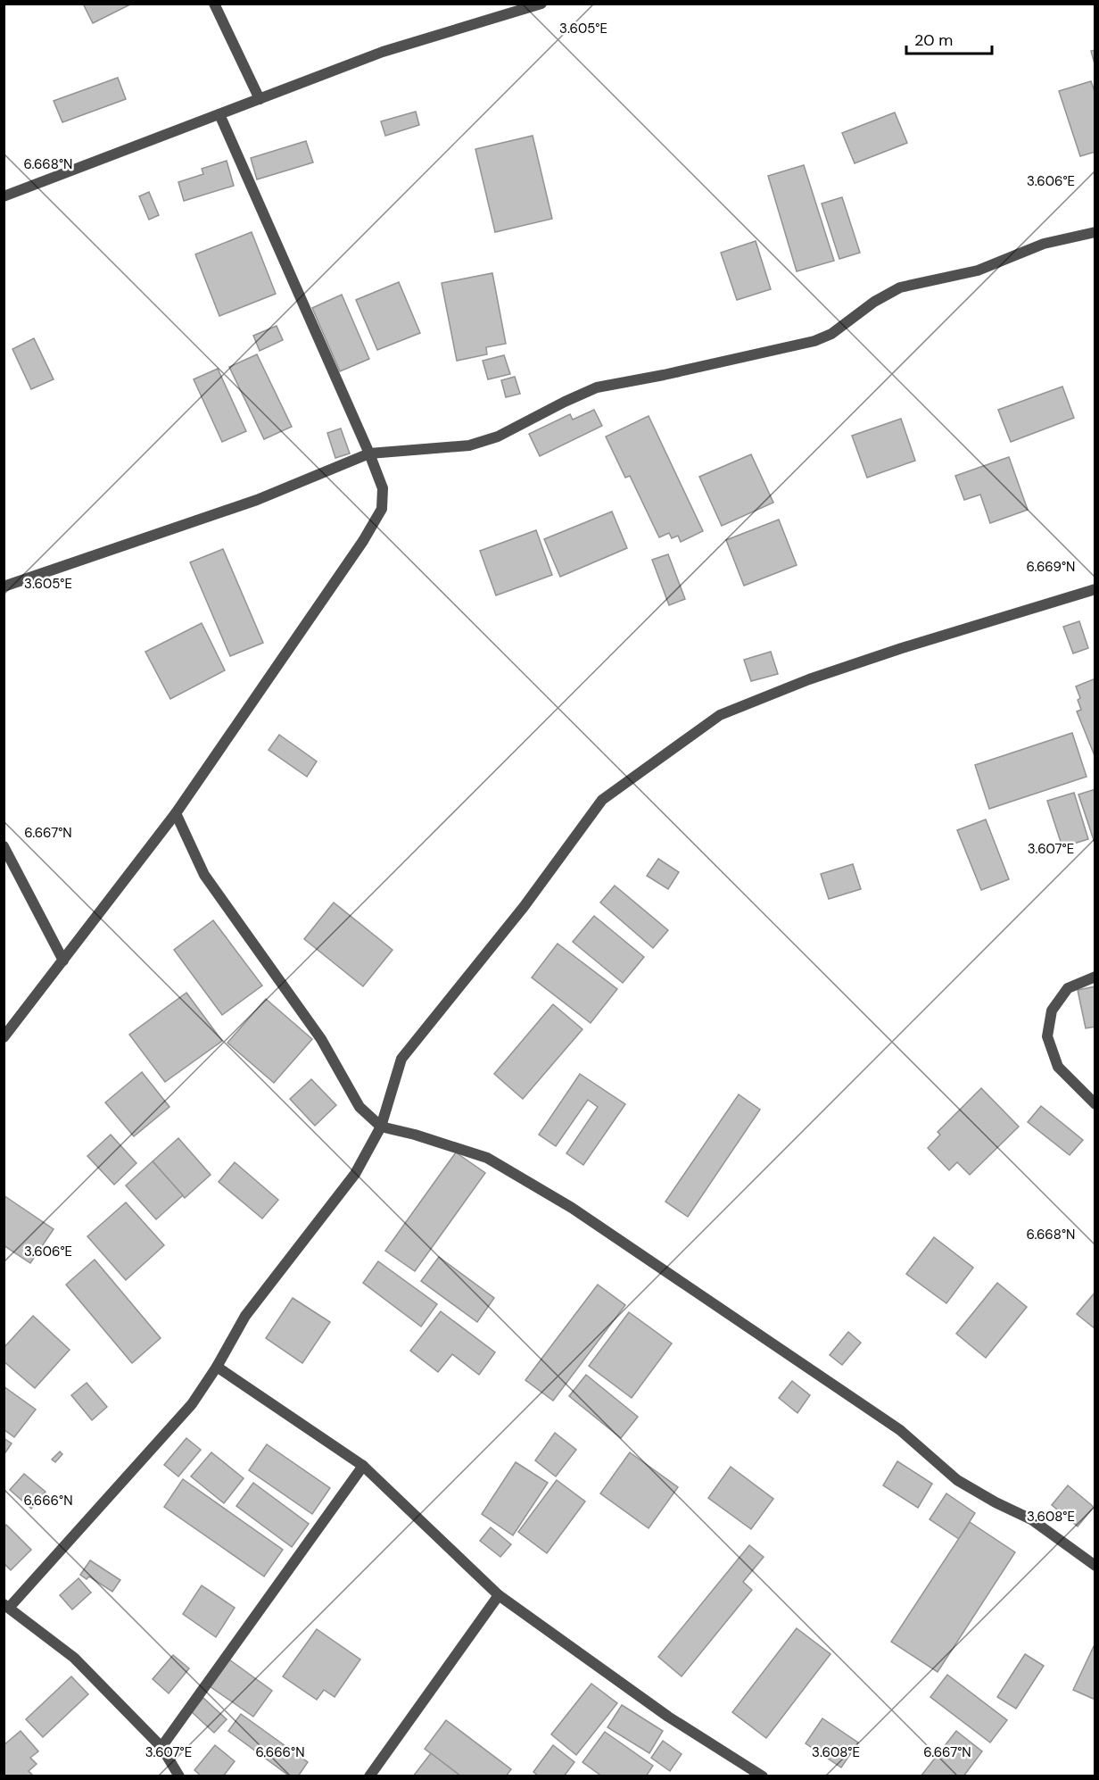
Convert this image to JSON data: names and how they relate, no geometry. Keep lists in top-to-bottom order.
{
  "scale_bar": "20 m",
  "coordinates": [
    "3.605°E",
    "6.668°N",
    "3.606°E",
    "6.669°N",
    "6.667°N",
    "3.607°E",
    "6.666°N",
    "3.608°E"
  ]
}
